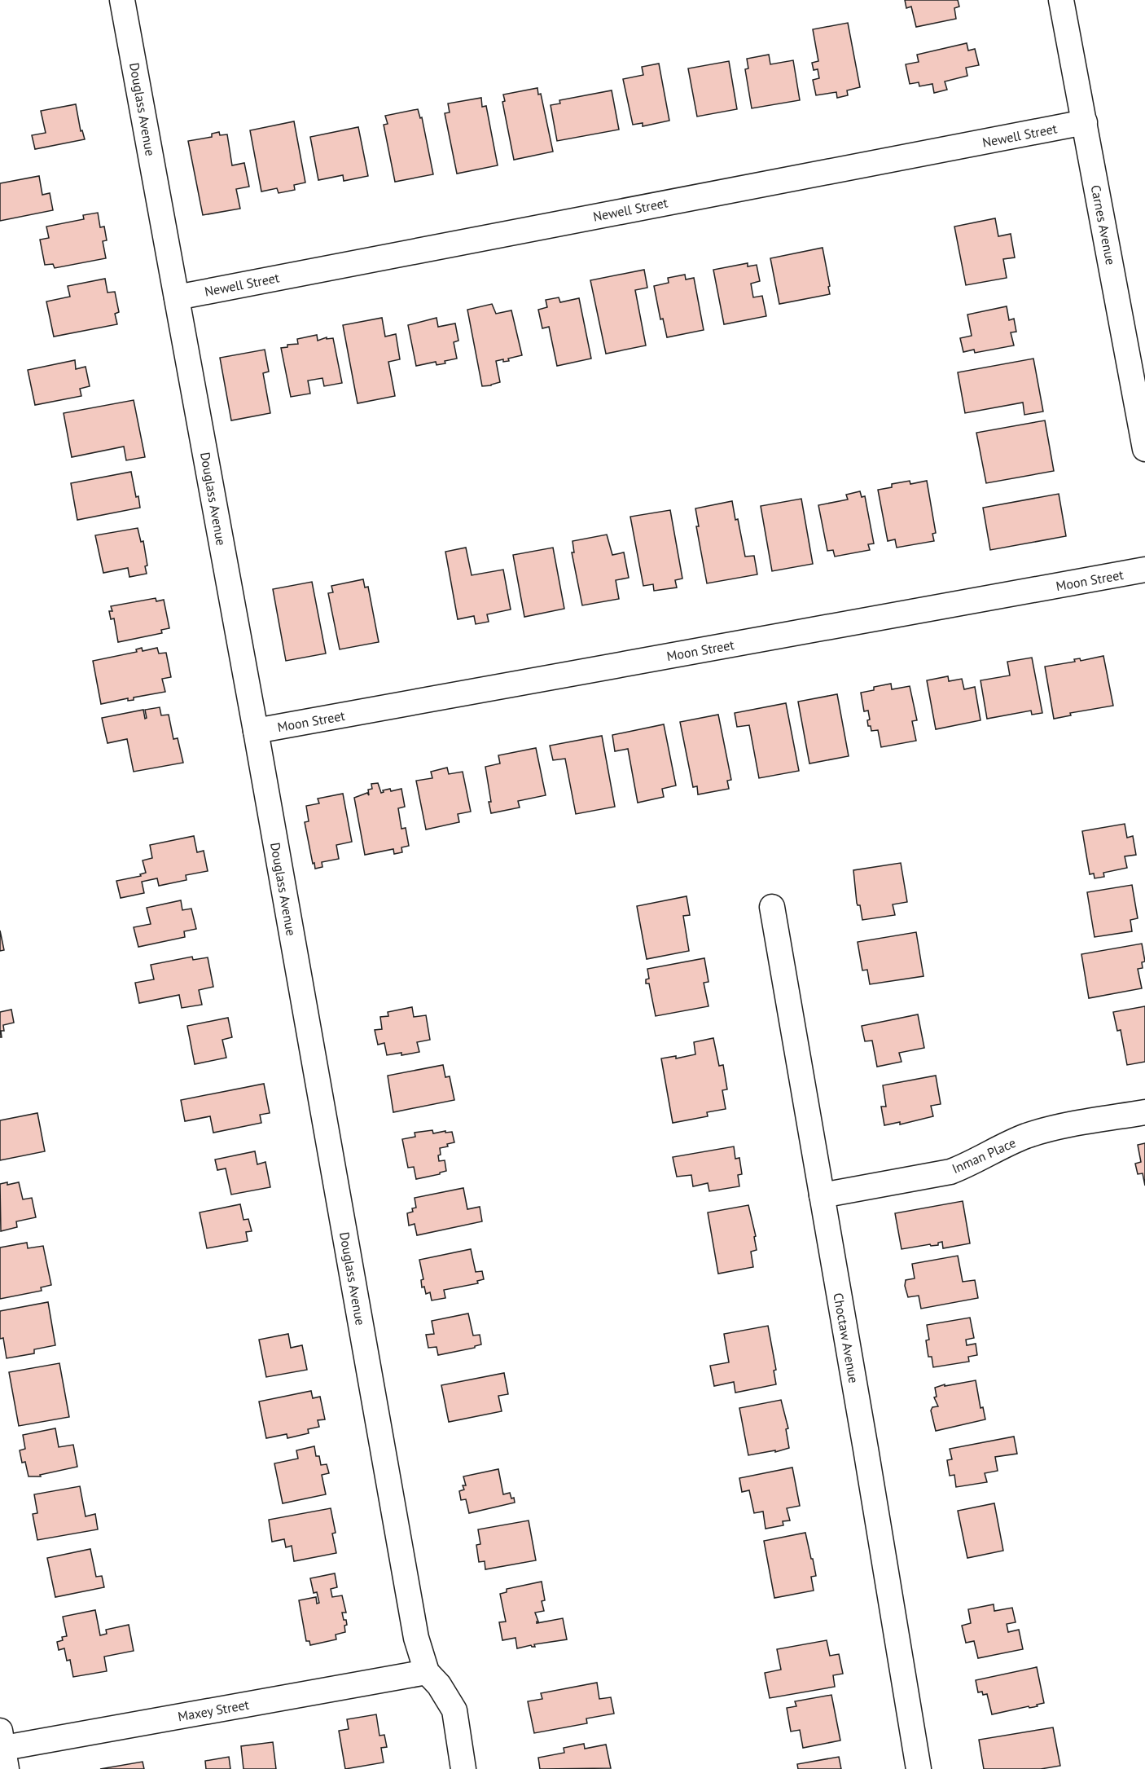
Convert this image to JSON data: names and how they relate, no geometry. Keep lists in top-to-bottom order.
{
  "streets": {
    "street": [
      "Douglass Avenue",
      "Newell Street",
      "Carnes Avenue",
      "Moon Street",
      "Inman Place",
      "Choctaw Avenue",
      "Maxey Street"
    ]
  },
  "crossings": [
    ["Douglass Avenue", "Newell Street"],
    ["Douglass Avenue", "Moon Street"],
    ["Douglass Avenue", "Maxey Street"],
    ["Newell Street", "Carnes Avenue"],
    ["Inman Place", "Choctaw Avenue"]
  ]
}
